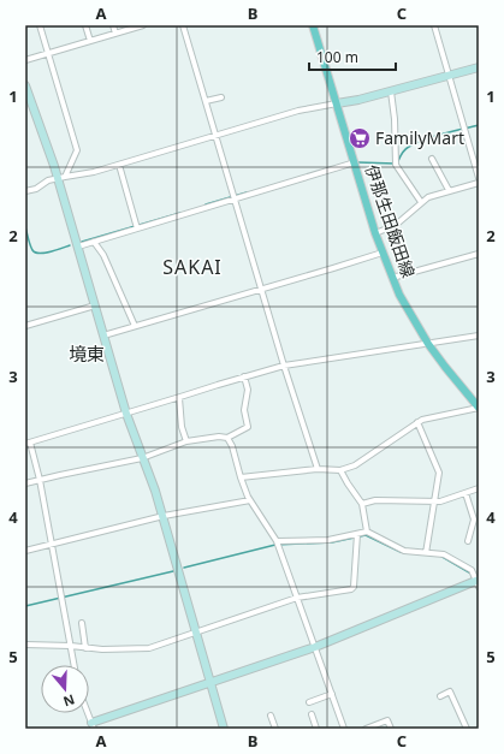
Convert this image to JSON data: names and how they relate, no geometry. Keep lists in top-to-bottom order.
{
  "streets": {
    "main road": ["伊那生田飯田線"]
  },
  "districts": ["SAKAI", "境東"],
  "places": {
    "supermarket": ["FamilyMart"]
  },
  "scale_bar": "100 m",
  "north": "bottom",
  "grid": {
    "columns": ["A", "B", "C"],
    "rows": [
      "1",
      "2",
      "3",
      "4",
      "5"
    ]
  }
}
